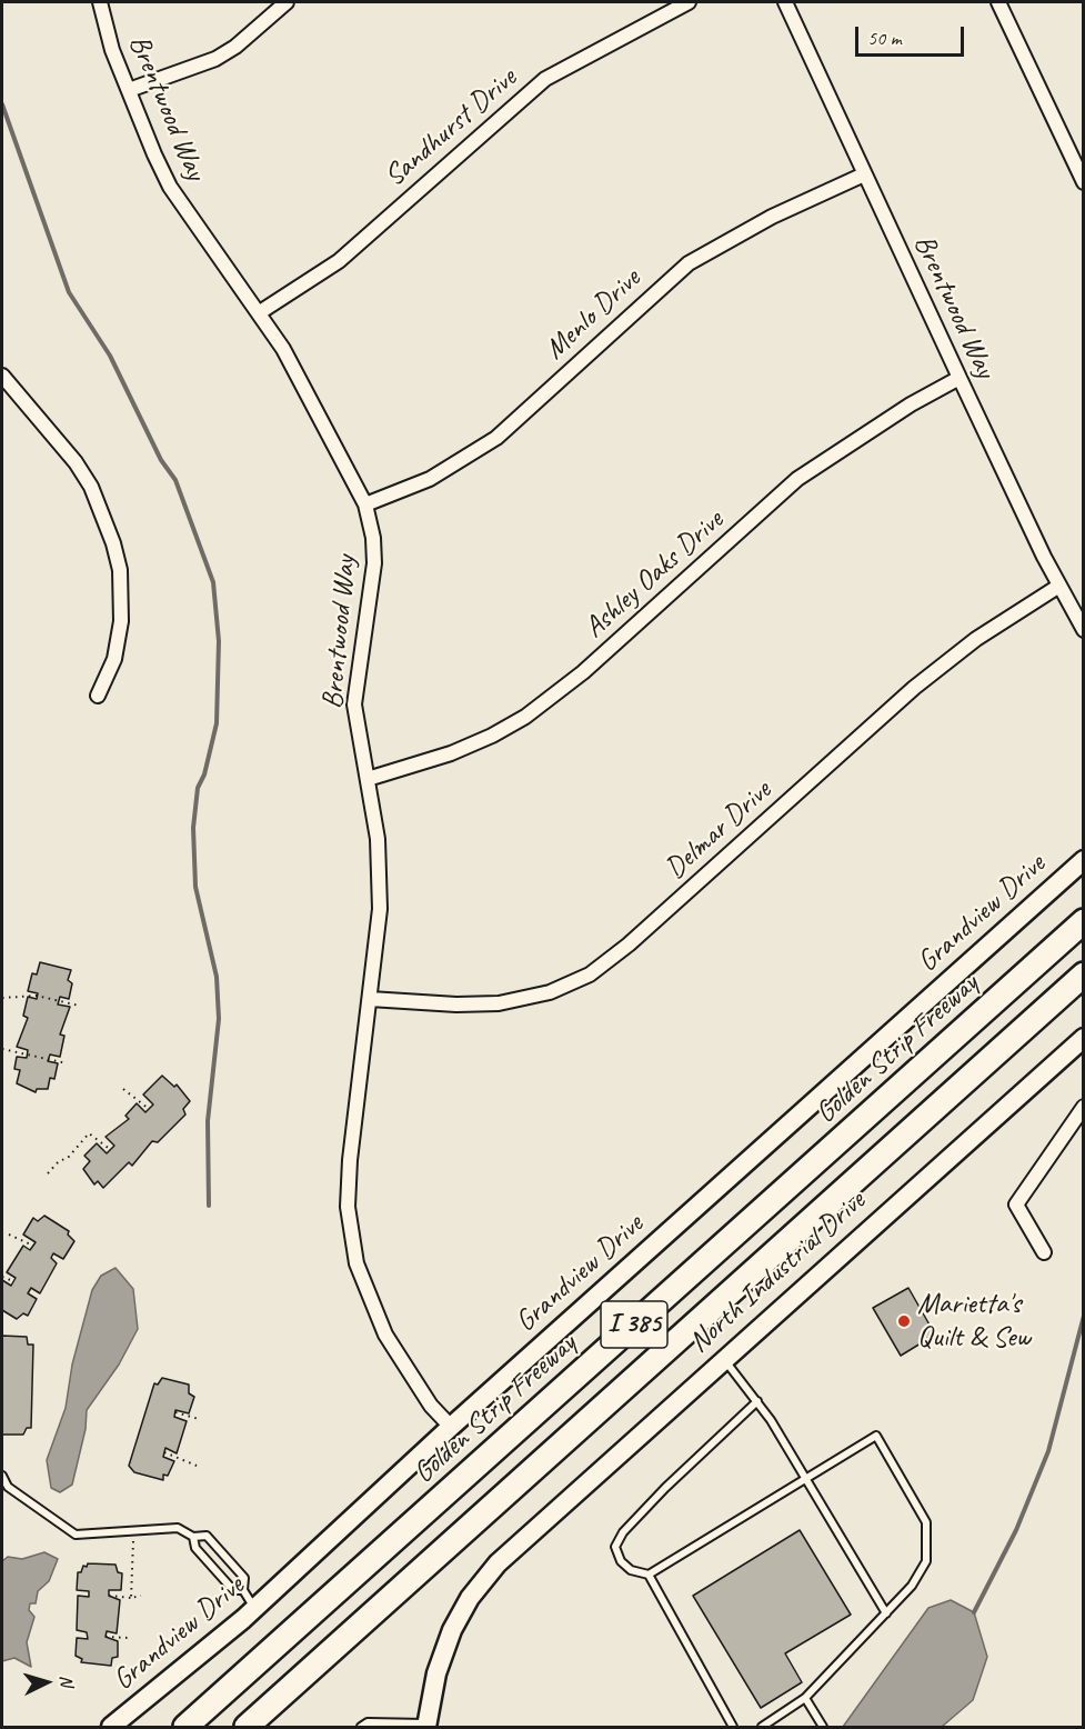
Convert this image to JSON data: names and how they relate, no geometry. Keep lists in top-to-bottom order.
{
  "streets": {
    "highway": ["Golden Strip Freeway", "I 385"],
    "street": [
      "Brentwood Way",
      "Sandhurst Drive",
      "Menlo Drive",
      "Ashley Oaks Drive",
      "Delmar Drive",
      "Grandview Drive",
      "North Industrial Drive"
    ]
  },
  "crossings": [
    ["Brentwood Way", "Sandhurst Drive"],
    ["Brentwood Way", "Menlo Drive"],
    ["Brentwood Way", "Ashley Oaks Drive"],
    ["Brentwood Way", "Delmar Drive"],
    ["Brentwood Way", "Grandview Drive"]
  ],
  "places": ["Marietta's Quilt & Sew"],
  "scale_bar": "50 m",
  "north": "right"
}
